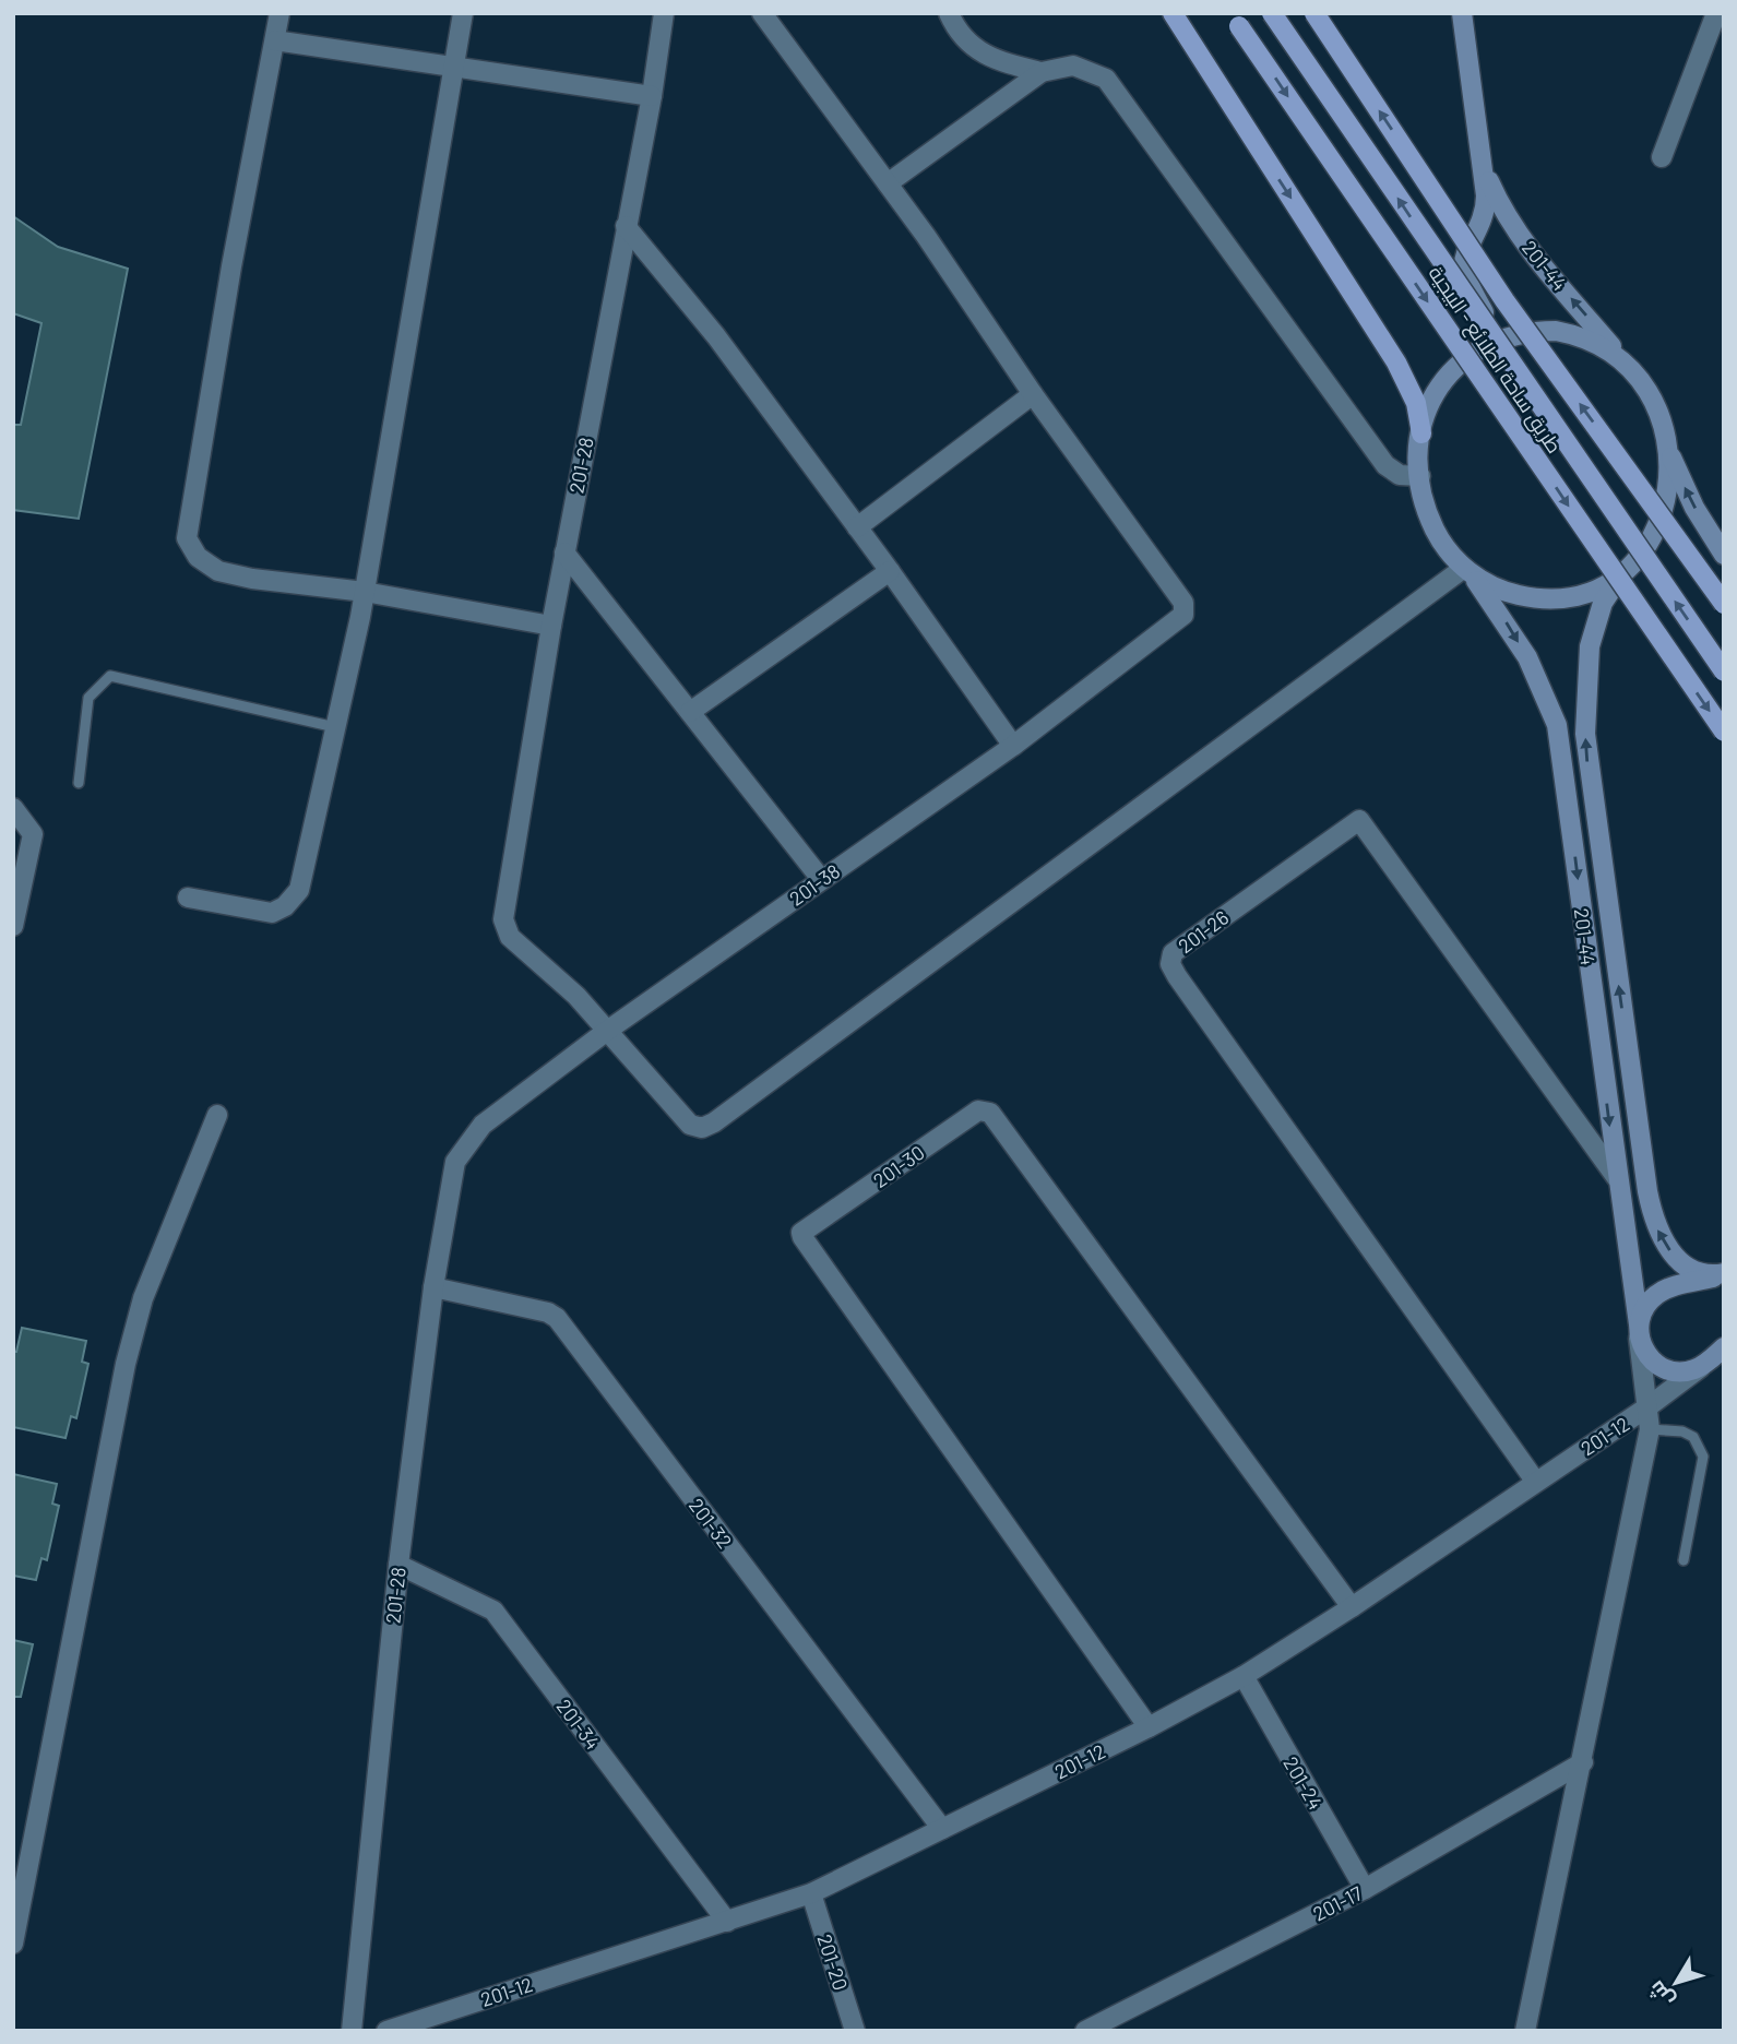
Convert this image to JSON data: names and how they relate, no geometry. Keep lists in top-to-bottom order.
{
  "streets": {
    "main road": ["201-44", "طريق ساحة الطلائع - البيجية", "201-12"],
    "street": [
      "201-28",
      "201-38",
      "201-26",
      "201-30",
      "201-32",
      "201-34",
      "201-24",
      "201-17",
      "201-20"
    ]
  },
  "crossings": [
    ["201-44", "201-26"],
    ["201-44", "201-12"],
    ["201-28", "201-38"],
    ["201-28", "201-32"],
    ["201-28", "201-34"],
    ["201-26", "201-12"],
    ["201-30", "201-12"],
    ["201-12", "201-32"],
    ["201-12", "201-34"],
    ["201-12", "201-24"],
    ["201-12", "201-20"],
    ["201-24", "201-17"]
  ],
  "north": "bottom left"
}
